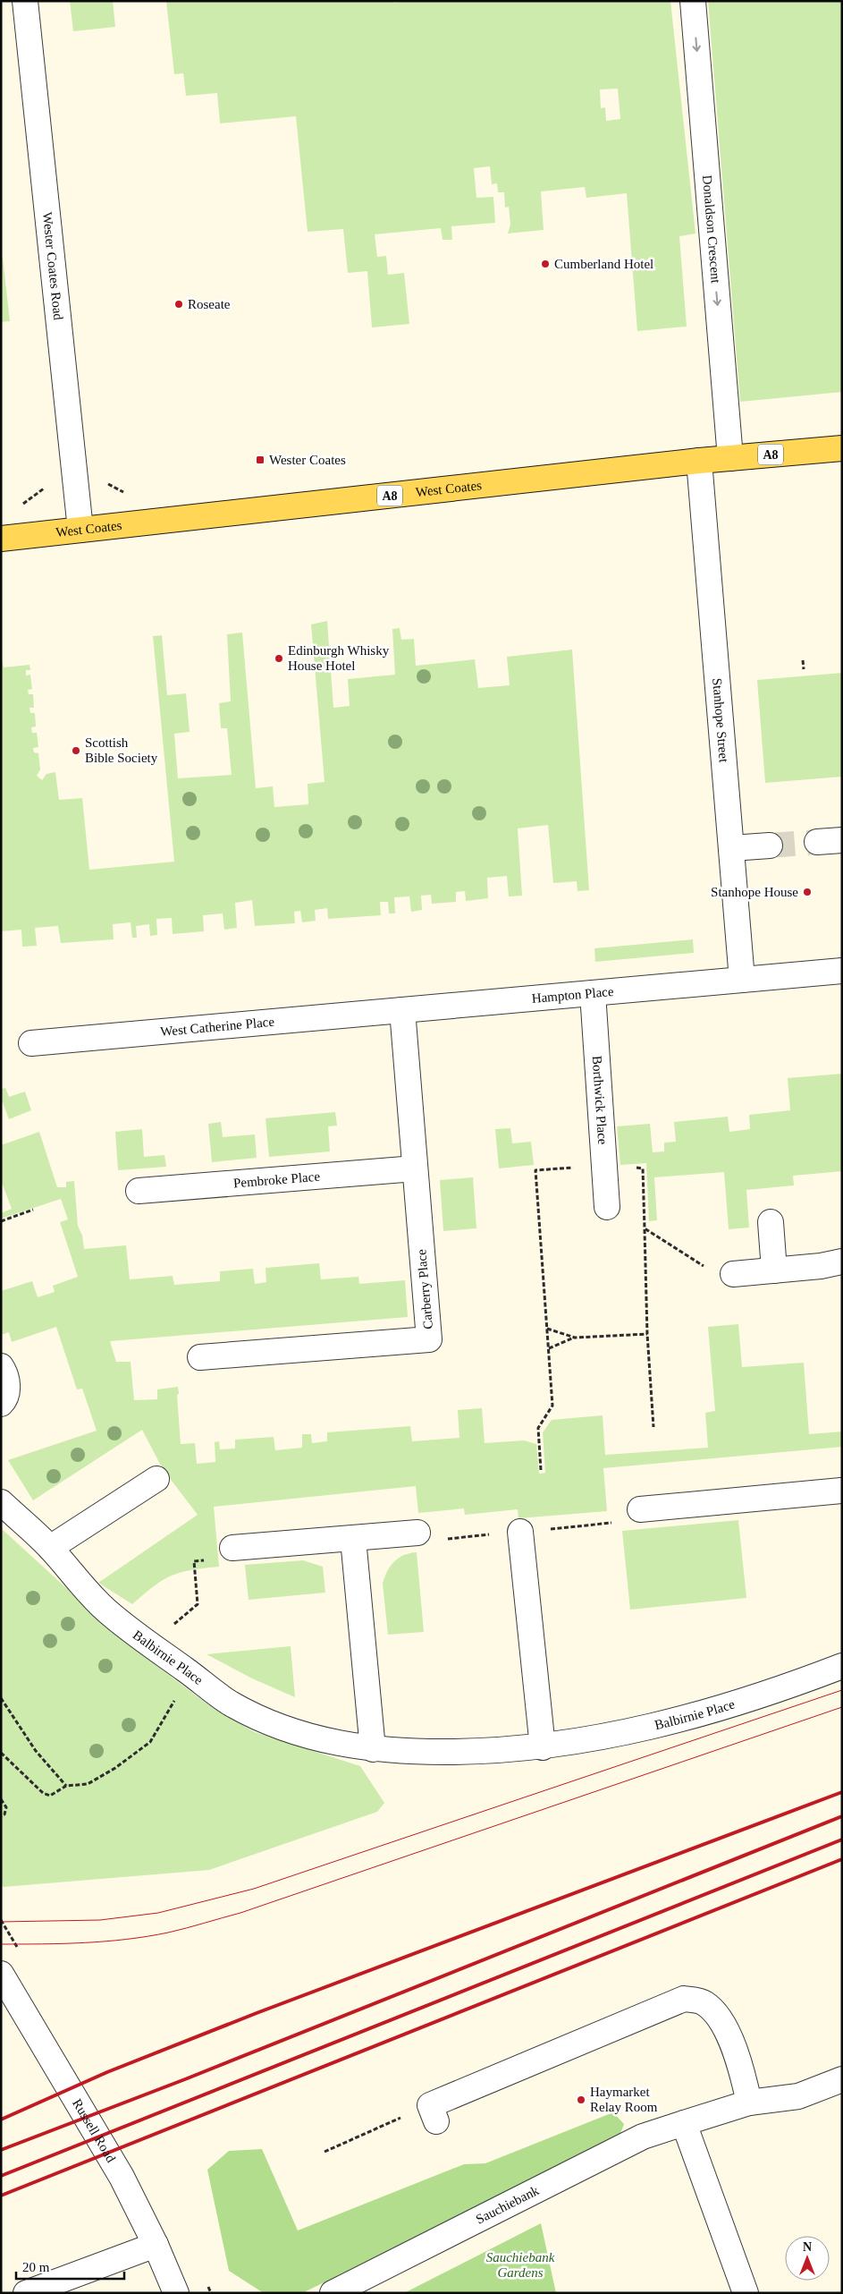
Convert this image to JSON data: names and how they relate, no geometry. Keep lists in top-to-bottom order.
{
  "streets": {
    "main road": ["A8", "West Coates"],
    "street": [
      "Donaldson Crescent",
      "Wester Coates Road",
      "Stanhope Street",
      "Hampton Place",
      "West Catherine Place",
      "Borthwick Place",
      "Pembroke Place",
      "Carberry Place",
      "Balbirnie Place",
      "Russell Road",
      "Sauchiebank"
    ]
  },
  "crossings": [
    ["Donaldson Crescent", "West Coates"],
    ["Wester Coates Road", "West Coates"],
    ["West Coates", "Stanhope Street"],
    ["Stanhope Street", "Hampton Place"],
    ["Hampton Place", "West Catherine Place"],
    ["Hampton Place", "Borthwick Place"],
    ["Hampton Place", "Carberry Place"],
    ["West Catherine Place", "Carberry Place"],
    ["Pembroke Place", "Carberry Place"]
  ],
  "one_way": ["Donaldson Crescent"],
  "parks": ["Sauchiebank Gardens"],
  "places": {
    "other": [
      "Cumberland Hotel",
      "Roseate",
      "Edinburgh Whisky House Hotel",
      "Scottish Bible Society",
      "Stanhope House",
      "Haymarket Relay Room"
    ],
    "transit": ["Wester Coates"]
  },
  "scale_bar": "20 m",
  "north": "top"
}
